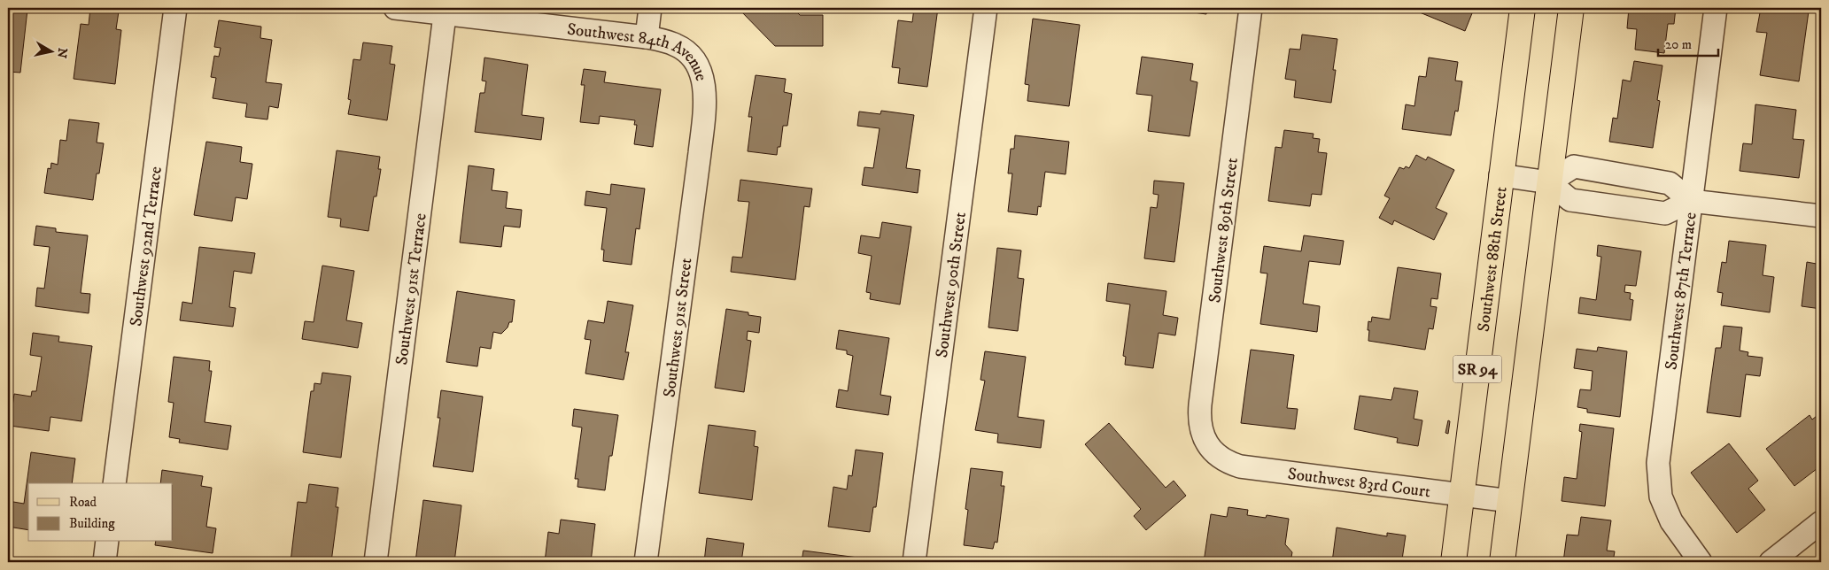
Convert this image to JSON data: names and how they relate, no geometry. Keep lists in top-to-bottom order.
{
  "streets": {
    "main road": ["Southwest 88th Street", "SR 94"],
    "street": [
      "Southwest 84th Avenue",
      "Southwest 89th Street",
      "Southwest 92nd Terrace",
      "Southwest 90th Street",
      "Southwest 91st Terrace",
      "Southwest 87th Terrace",
      "Southwest 91st Street",
      "Southwest 83rd Court"
    ]
  },
  "crossings": [
    ["Southwest 84th Avenue", "Southwest 91st Terrace"],
    ["Southwest 84th Avenue", "Southwest 91st Street"],
    ["Southwest 89th Street", "Southwest 83rd Court"],
    ["Southwest 88th Street", "Southwest 83rd Court"],
    ["SR 94", "Southwest 83rd Court"]
  ],
  "legend": ["Road", "Building"],
  "scale_bar": "20 m",
  "north": "right"
}
